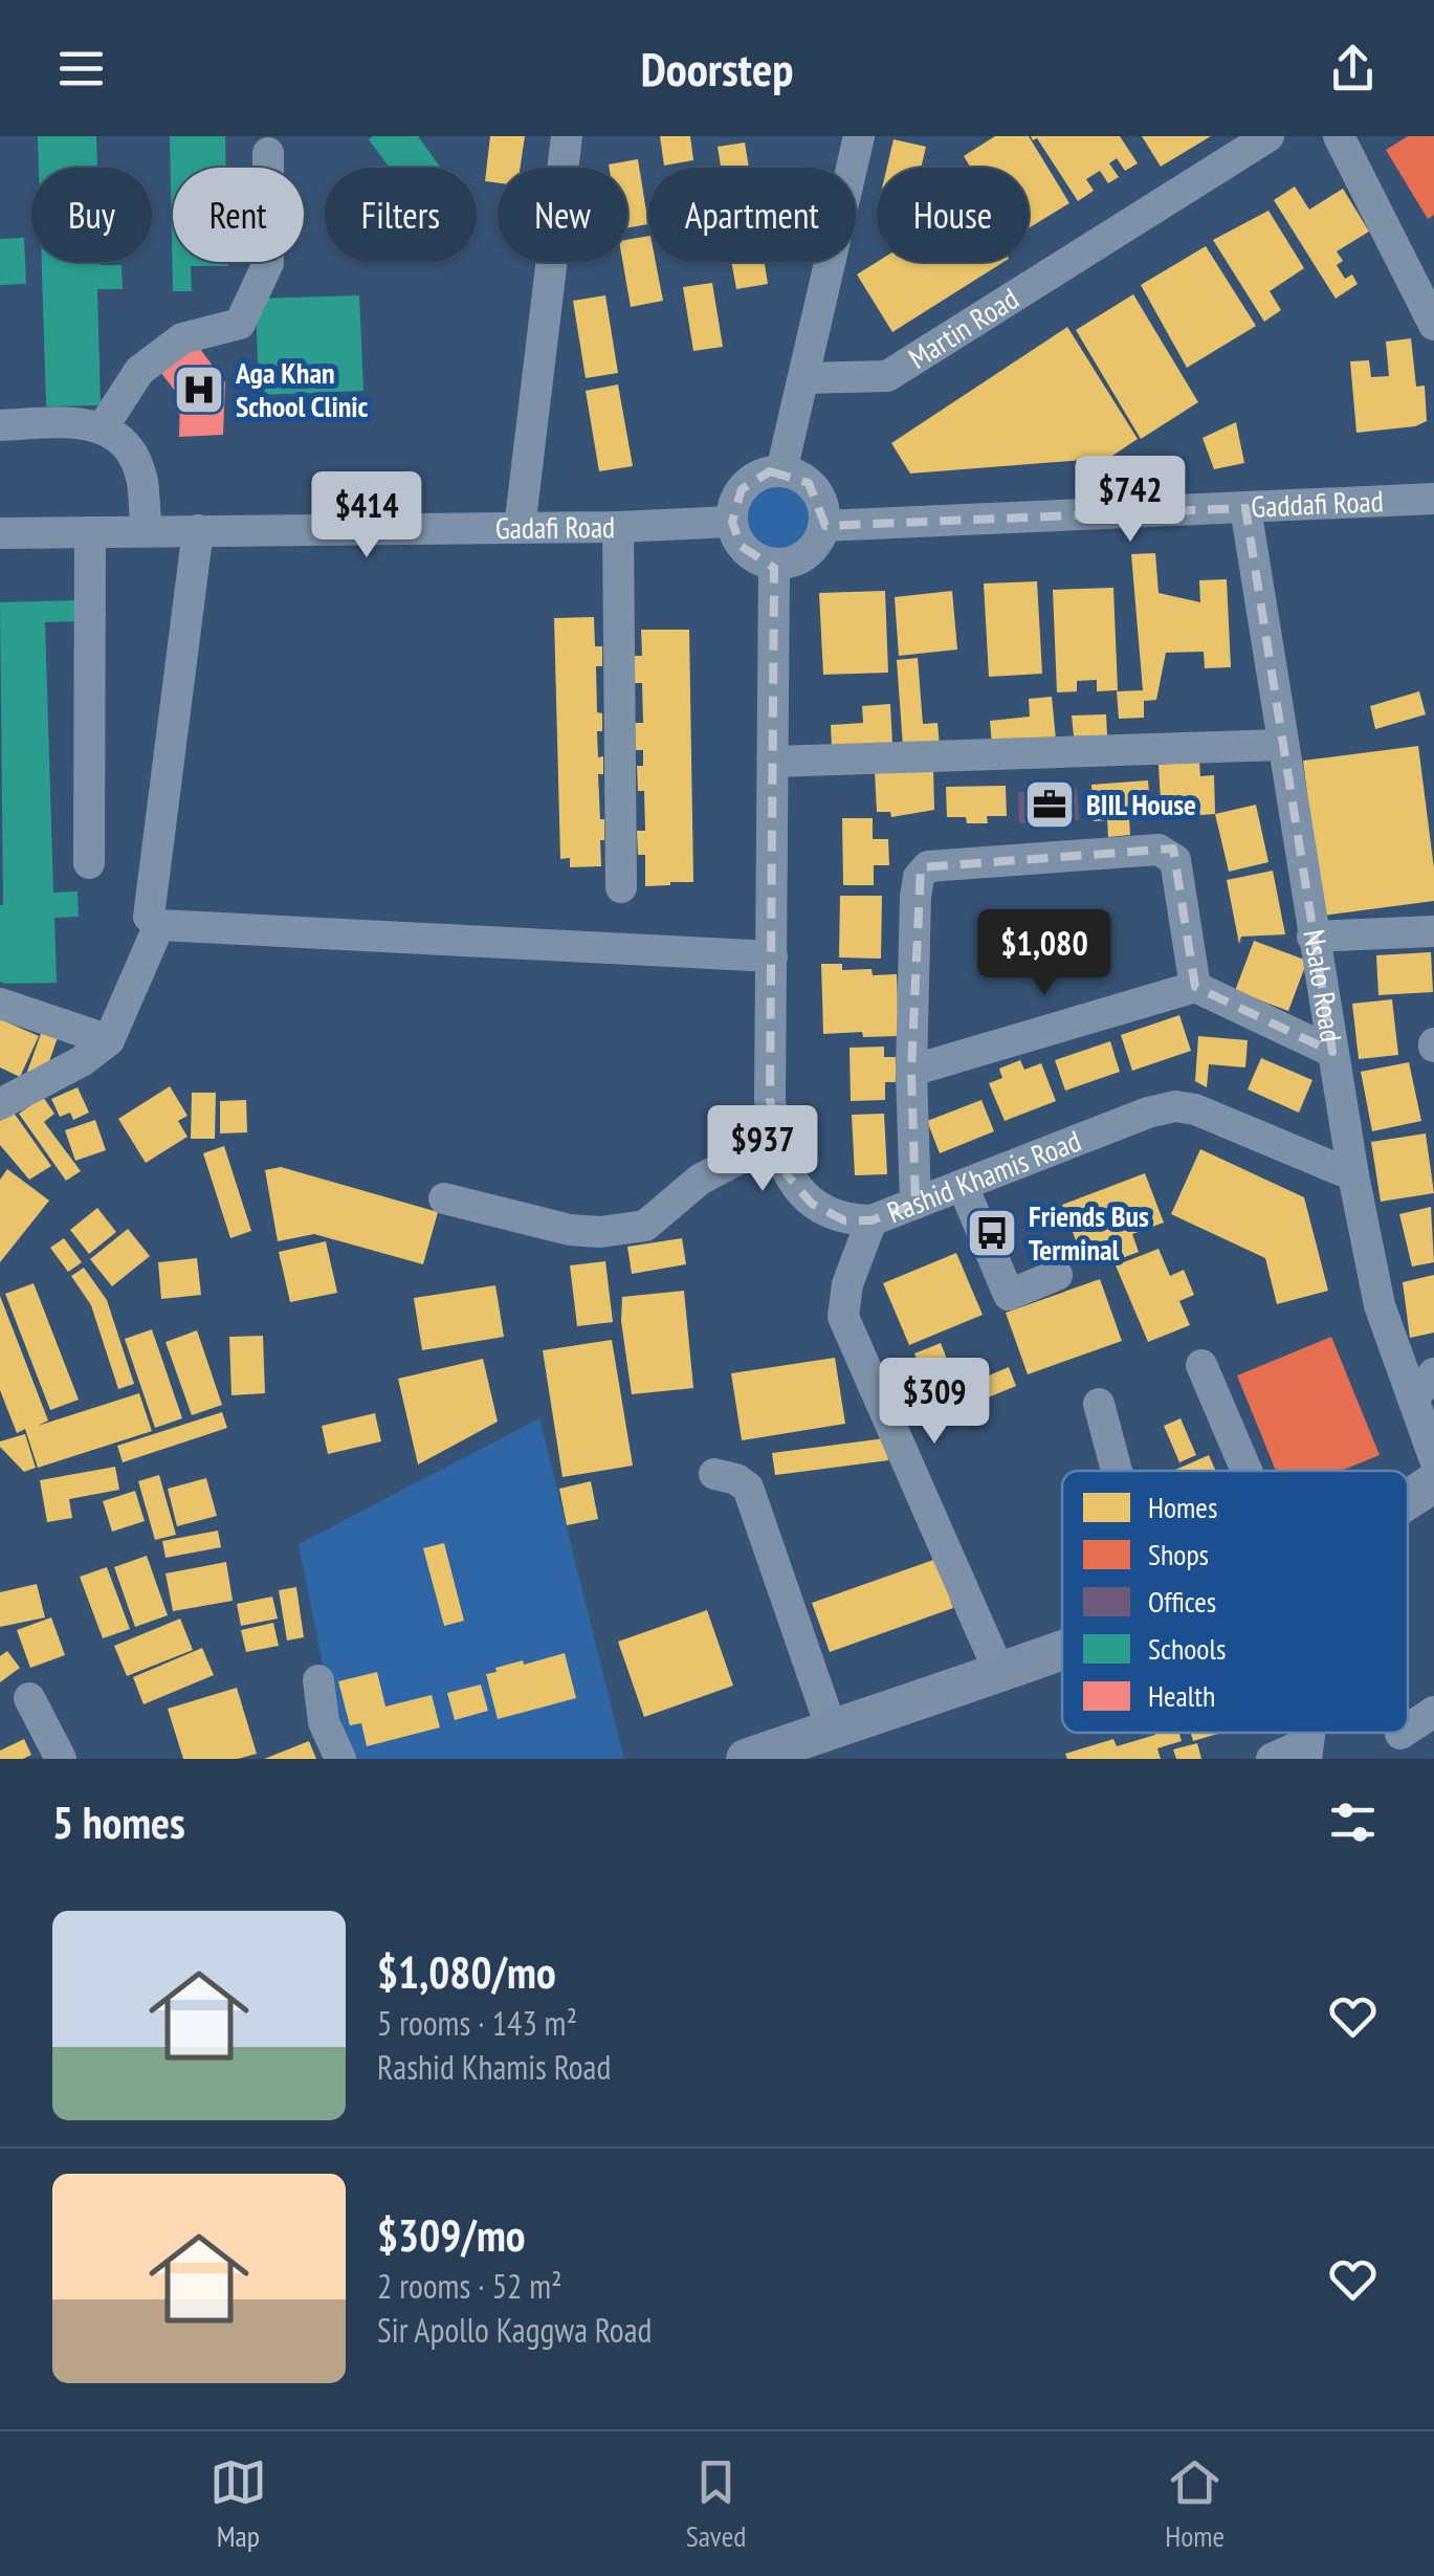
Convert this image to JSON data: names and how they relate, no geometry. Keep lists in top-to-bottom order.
{
  "streets": {
    "street": [
      "Martin Road",
      "Gaddafi Road",
      "Gadafi Road",
      "Nsalo Road",
      "Rashid Khamis Road"
    ]
  },
  "crossings": [
    ["Gaddafi Road", "Gadafi Road"],
    ["Gaddafi Road", "Nsalo Road"],
    ["Gaddafi Road", "Rashid Khamis Road"],
    ["Gadafi Road", "Rashid Khamis Road"],
    ["Nsalo Road", "Rashid Khamis Road"]
  ],
  "places": {
    "hospital": ["Aga Khan School Clinic"],
    "office": ["BIIL House"],
    "bus stop": ["Friends Bus Terminal"]
  },
  "legend": [
    "Homes",
    "Shops",
    "Offices",
    "Schools",
    "Health"
  ],
  "page": {
    "header": "Doorstep",
    "chip": [
      "Buy",
      "Rent",
      "Filters",
      "New",
      "Apartment",
      "House"
    ],
    "price": [
      "$742",
      "$414",
      "$1,080",
      "$937",
      "$309"
    ],
    "heading": "5 homes",
    "list": [
      {
        "name": "$1,080/mo",
        "note": "5 rooms · 143 m² · Rashid Khamis Road"
      },
      {
        "name": "$309/mo",
        "note": "2 rooms · 52 m² · Sir Apollo Kaggwa Road"
      }
    ],
    "tabs": ["Map", "Saved", "Home"]
  }
}
